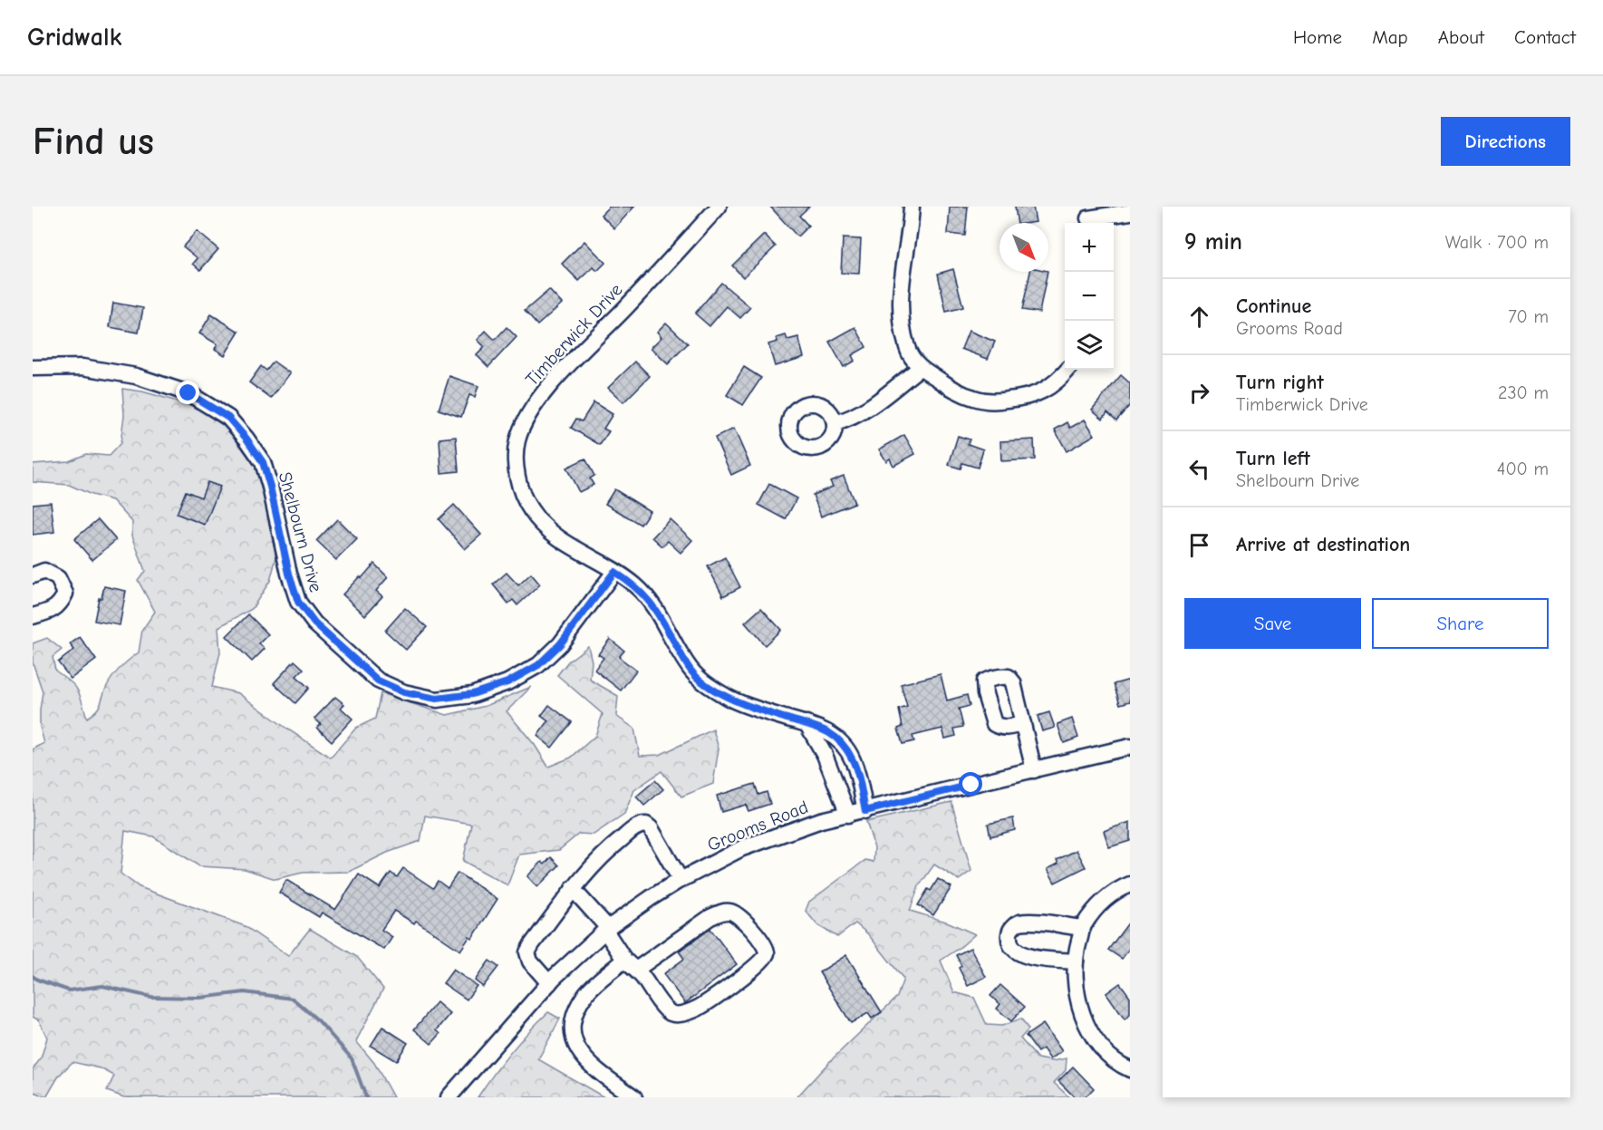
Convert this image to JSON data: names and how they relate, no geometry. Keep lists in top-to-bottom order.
{
  "streets": {
    "street": ["Timberwick Drive", "Shelbourn Drive", "Grooms Road"]
  },
  "crossings": [
    ["Timberwick Drive", "Shelbourn Drive"],
    ["Timberwick Drive", "Grooms Road"]
  ],
  "north": "bottom right",
  "page": {
    "header": "Gridwalk",
    "nav": [
      "Home",
      "Map",
      "About",
      "Contact"
    ],
    "buttons": [
      "Directions",
      ["Save", "Share"]
    ],
    "title": "Find us",
    "heading": ["9 min", "Walk · 700 m"],
    "map_buttons": ["+", "−"],
    "list": [
      ["Continue", "Grooms Road", "70 m"],
      ["Turn right", "Timberwick Drive", "230 m"],
      ["Turn left", "Shelbourn Drive", "400 m"],
      "Arrive at destination"
    ]
  }
}
